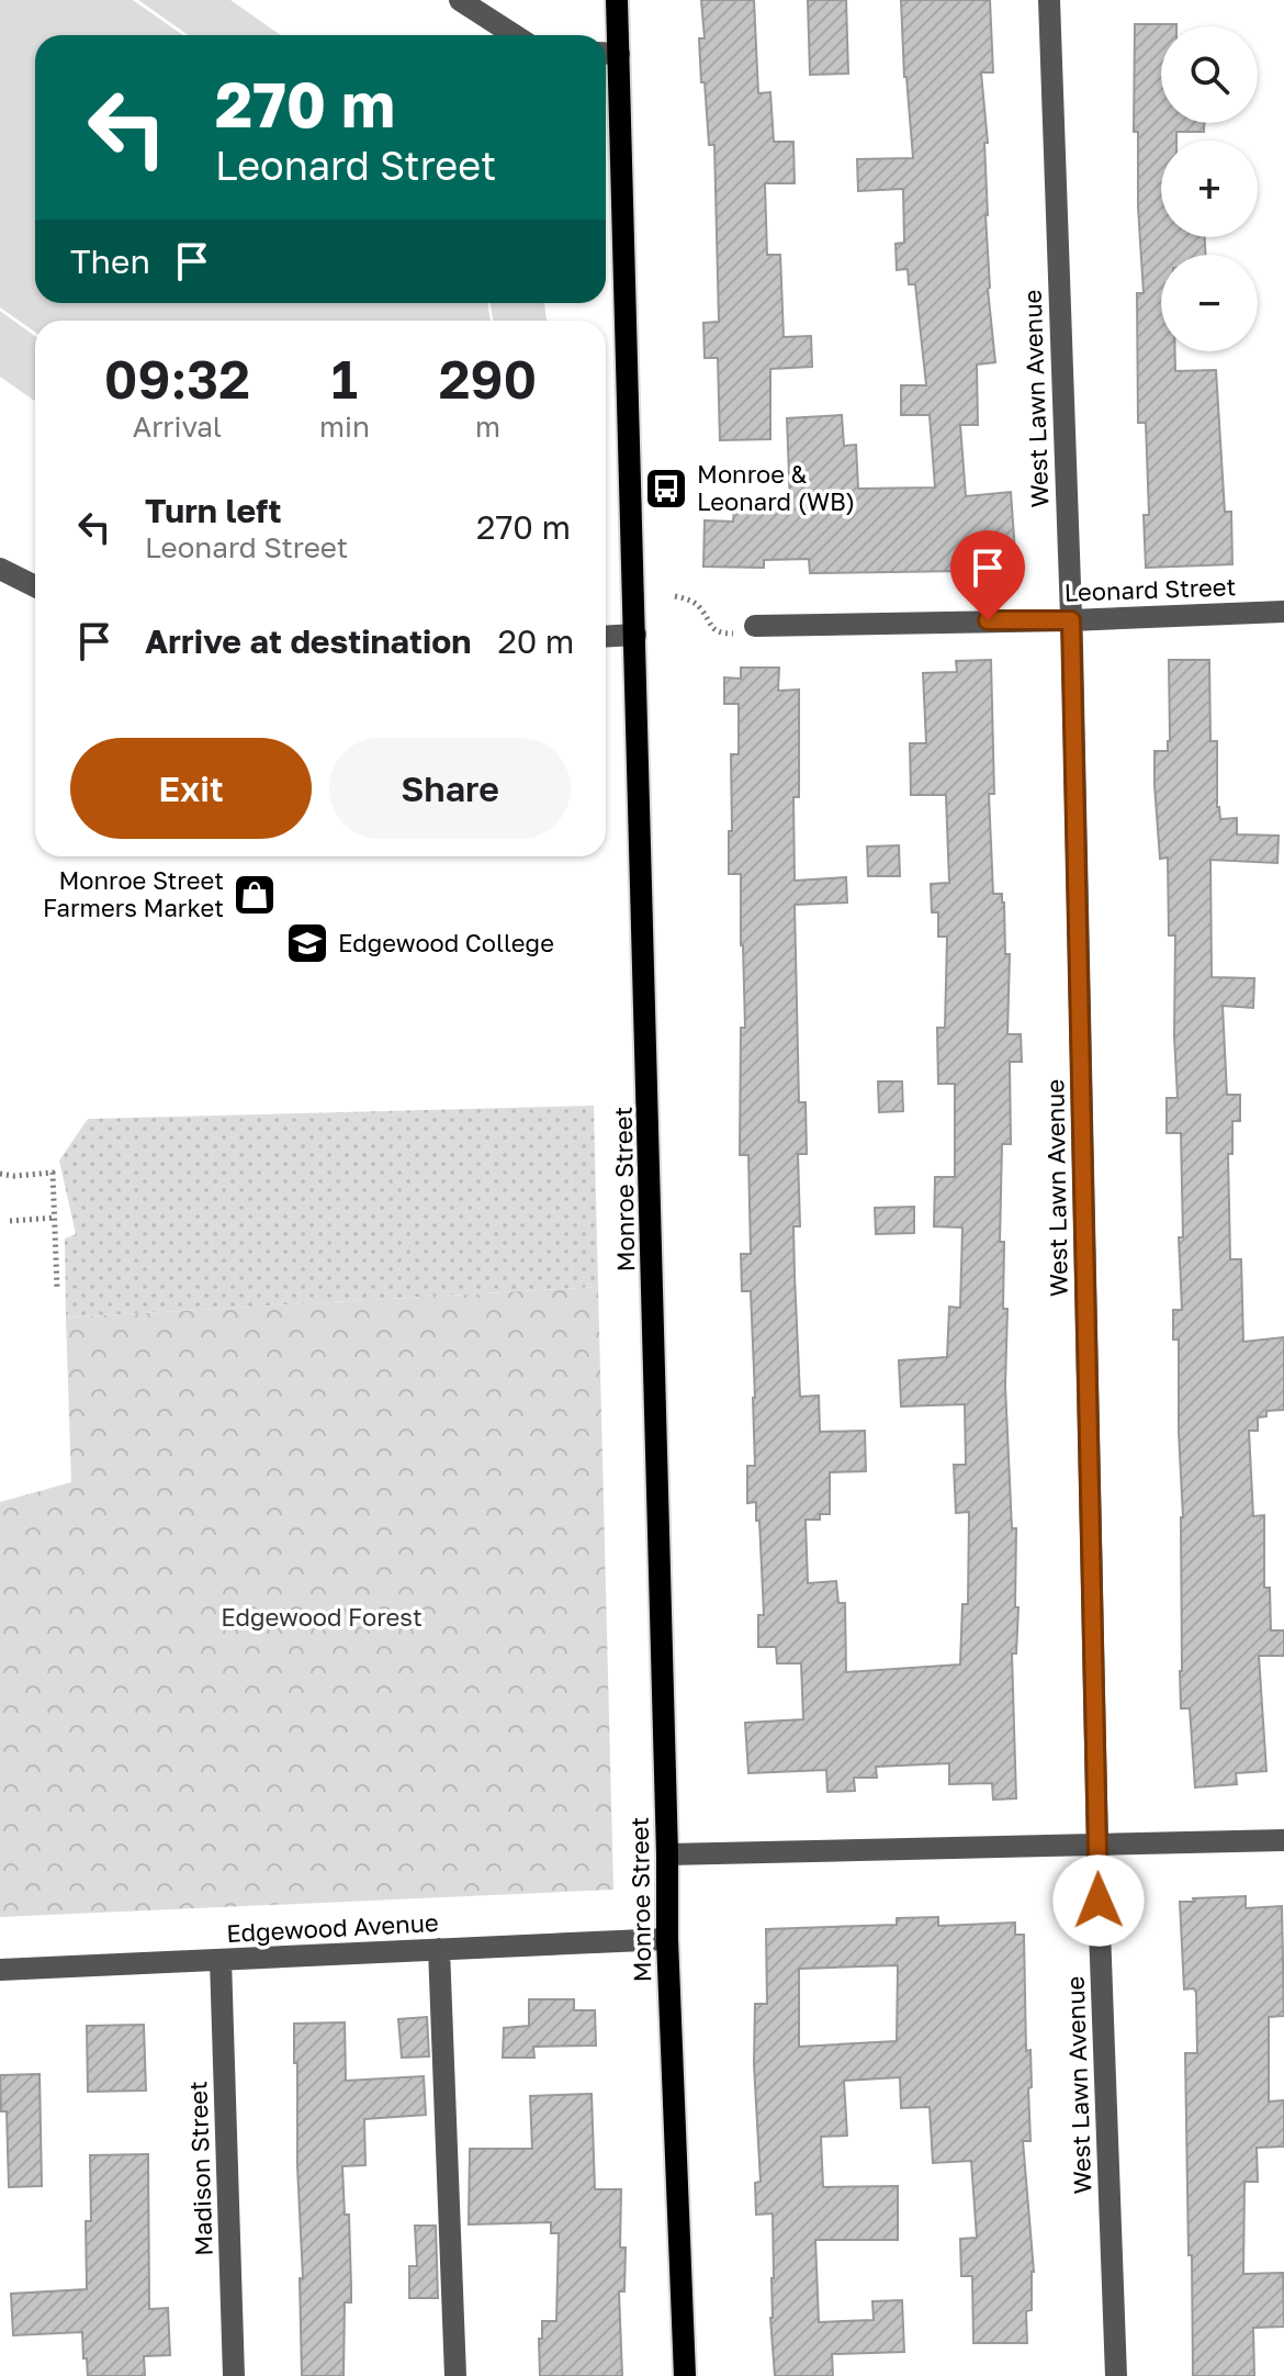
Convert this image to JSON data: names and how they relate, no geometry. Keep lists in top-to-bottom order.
{
  "streets": {
    "main road": ["Monroe Street"],
    "street": [
      "West Lawn Avenue",
      "Leonard Street",
      "Edgewood Avenue",
      "Madison Street"
    ]
  },
  "crossings": [
    ["West Lawn Avenue", "Leonard Street"],
    ["Monroe Street", "Edgewood Avenue"],
    ["Edgewood Avenue", "Madison Street"]
  ],
  "parks": ["Edgewood Forest"],
  "places": {
    "bus stop": ["Monroe & Leonard (WB)"],
    "shop": ["Monroe Street Farmers Market"],
    "school or university": ["Edgewood College"]
  },
  "page": {
    "map_buttons": ["+", "−"],
    "turn": ["270 m", "Leonard Street"],
    "then": "Then",
    "eta": [
      "09:32",
      "Arrival",
      "1",
      "min",
      "290",
      "m"
    ],
    "list": [
      {
        "name": "Turn left",
        "note": "Leonard Street",
        "value": "270 m"
      },
      {
        "name": "Arrive at destination",
        "value": "20 m"
      }
    ],
    "buttons": ["Exit", "Share"]
  }
}
